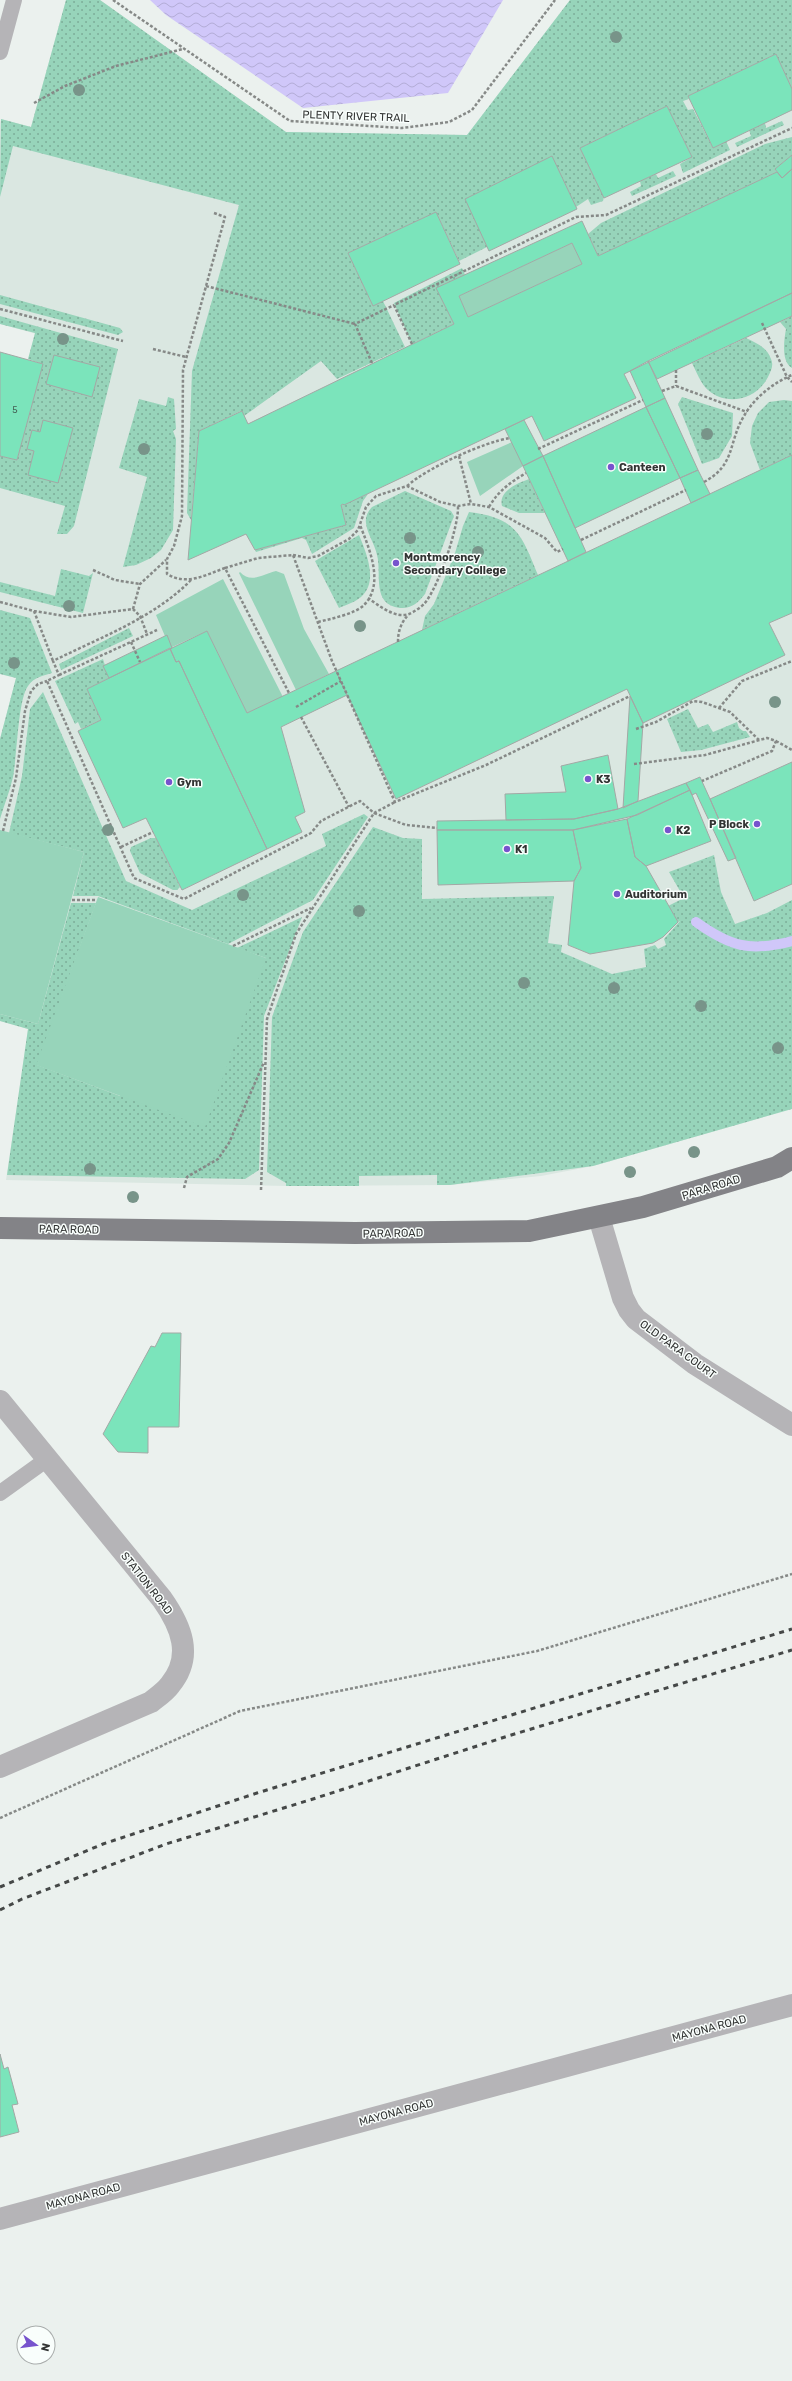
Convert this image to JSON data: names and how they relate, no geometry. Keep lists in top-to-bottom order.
{
  "streets": {
    "main road": ["PARA ROAD"],
    "street": ["OLD PARA COURT", "STATION ROAD", "MAYONA ROAD"],
    "path": ["PLENTY RIVER TRAIL"]
  },
  "crossings": [
    ["PARA ROAD", "OLD PARA COURT"]
  ],
  "places": [
    "Canteen",
    "Montmorency Secondary College",
    "K3",
    "Gym",
    "P Block",
    "K2",
    "K1",
    "Auditorium"
  ],
  "house_numbers": ["5"],
  "north": "right"
}
